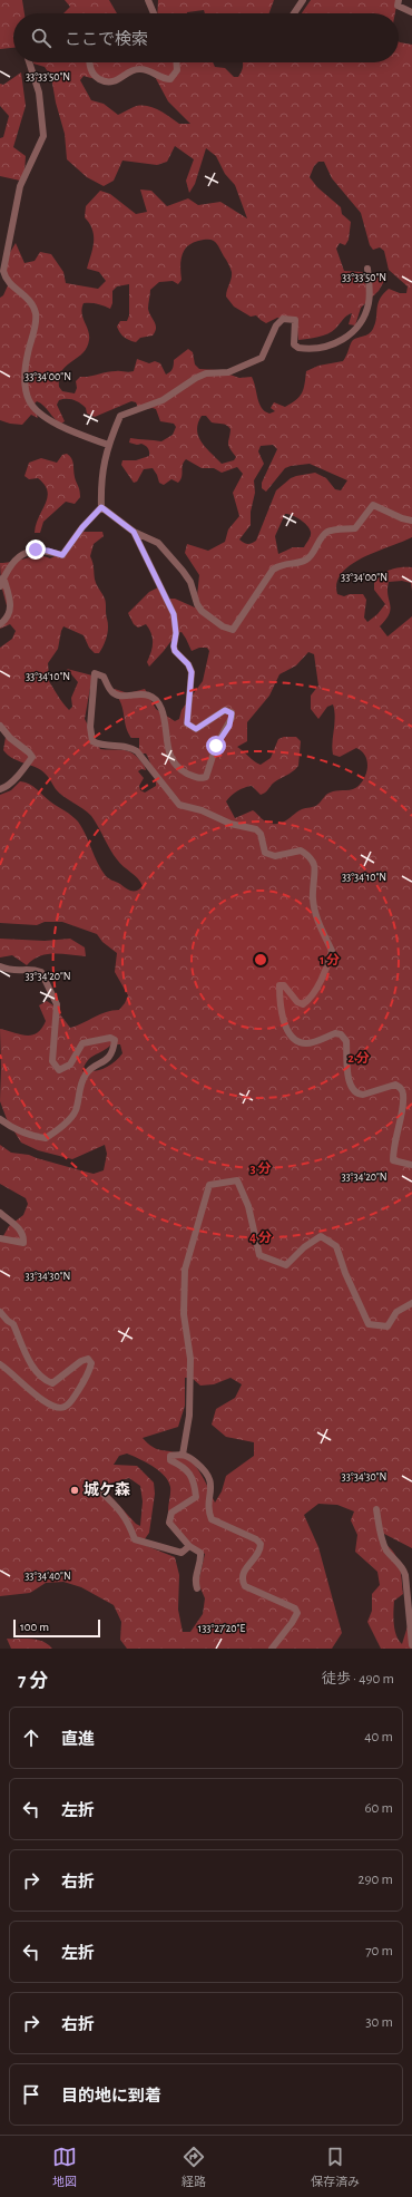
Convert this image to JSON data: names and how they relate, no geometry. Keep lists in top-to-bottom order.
{
  "places": ["城ケ森"],
  "scale_bar": "100 m",
  "page": {
    "search": "ここで検索",
    "scale": "100 m",
    "heading": ["7 分", "徒歩 · 490 m"],
    "list": [
      ["直進", "40 m"],
      ["左折", "60 m"],
      ["右折", "290 m"],
      ["左折", "70 m"],
      ["右折", "30 m"],
      "目的地に到着"
    ],
    "nav": ["地図", "経路", "保存済み"]
  },
  "coordinates": [
    "33°33'50\"N",
    "33°34'00\"N",
    "33°34'10\"N",
    "33°34'20\"N",
    "33°34'30\"N",
    "33°34'40\"N",
    "133°27'20\"E"
  ],
  "rings": [
    "1 分",
    "2 分",
    "3 分",
    "4 分"
  ]
}
